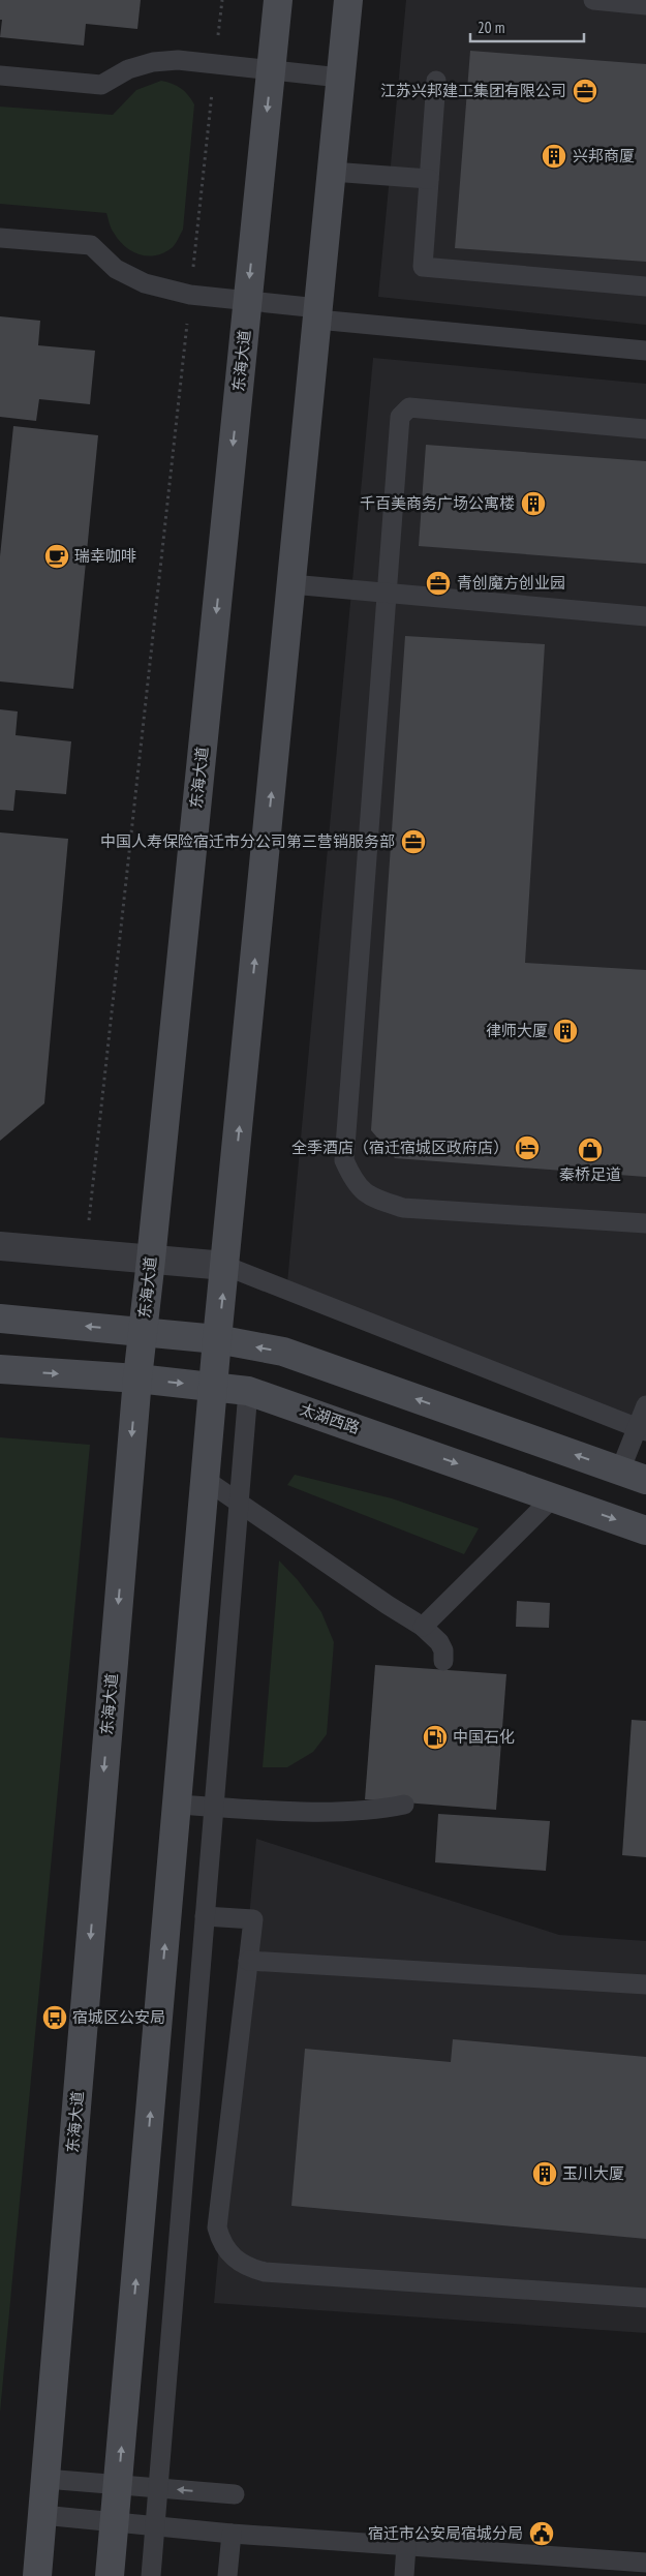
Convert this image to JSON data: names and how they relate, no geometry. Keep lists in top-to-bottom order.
{
  "streets": {
    "street": ["东海大道", "太湖西路"]
  },
  "crossings": [
    ["东海大道", "太湖西路"]
  ],
  "places": {
    "office": ["江苏兴邦建工集团有限公司", "青创魔方创业园", "中国人寿保险宿迁市分公司第三营销服务部"],
    "building": [
      "兴邦商厦",
      "千百美商务广场公寓楼",
      "律师大厦",
      "玉川大厦"
    ],
    "cafe": ["瑞幸咖啡"],
    "hotel": ["全季酒店（宿迁宿城区政府店）"],
    "shop": ["秦桥足道"],
    "fuel station": ["中国石化"],
    "bus stop": ["宿城区公安局"],
    "public building": ["宿迁市公安局宿城分局"]
  },
  "scale_bar": "20 m"
}
